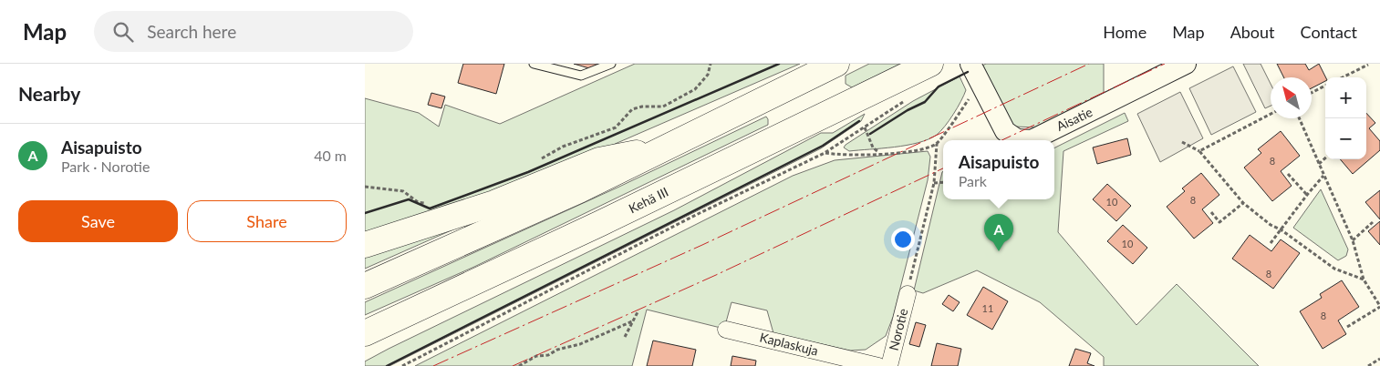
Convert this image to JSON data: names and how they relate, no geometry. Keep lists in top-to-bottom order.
{
  "streets": {
    "highway": ["Kehä III"],
    "street": ["Aisatie", "Norotie", "Kaplaskuja"]
  },
  "house_numbers": [
    "8",
    "8",
    "10",
    "10",
    "8",
    "11",
    "8"
  ],
  "north": "top left",
  "page": {
    "header": "Map",
    "search": "Search here",
    "nav": [
      "Home",
      "Map",
      "About",
      "Contact"
    ],
    "heading": "Nearby",
    "map_buttons": ["+", "−"],
    "list": [
      {
        "mark": "A",
        "name": "Aisapuisto",
        "note": "Park · Norotie",
        "value": "40 m"
      }
    ],
    "popup": ["Aisapuisto", "Park"],
    "buttons": ["Save", "Share"],
    "pins": "A"
  }
}
